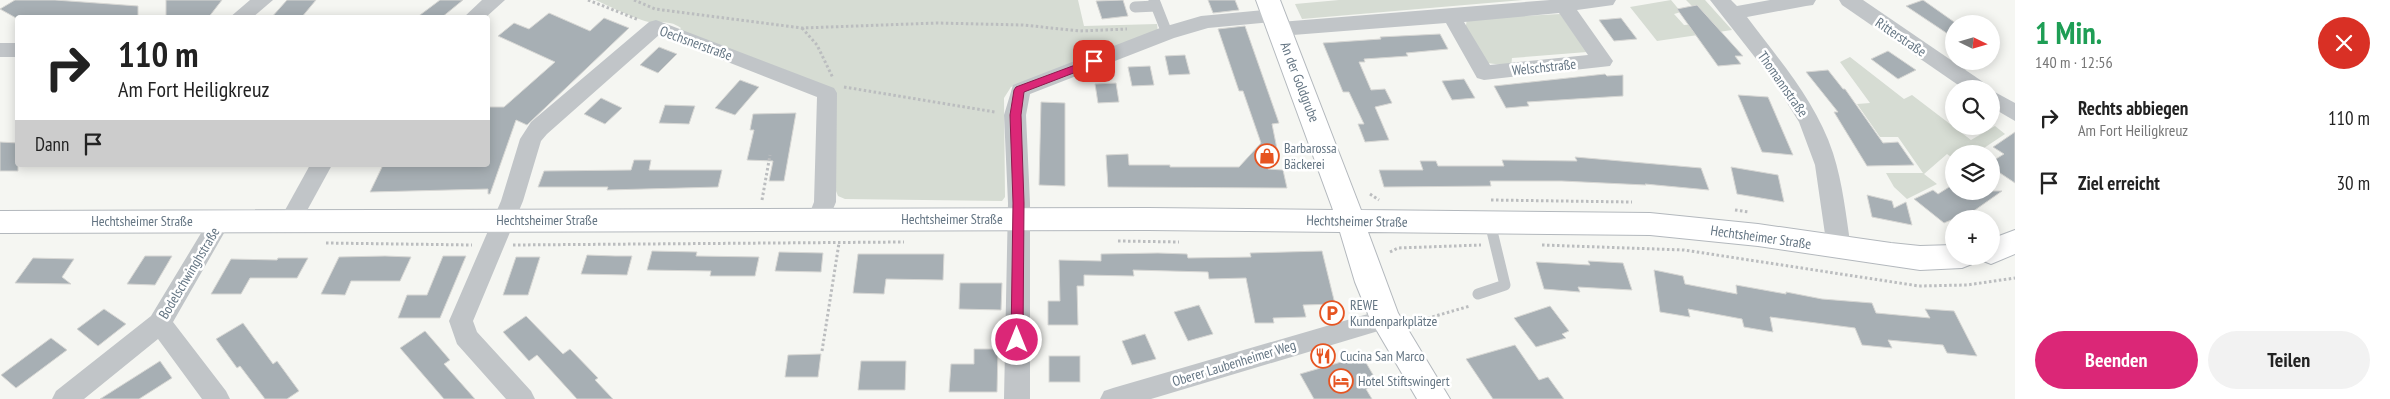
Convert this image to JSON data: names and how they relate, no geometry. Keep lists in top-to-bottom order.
{
  "streets": {
    "street": [
      "Ritterstraße",
      "Oechsnerstraße",
      "Welschstraße",
      "An der Goldgrube",
      "Thomannstraße",
      "Hechtsheimer Straße",
      "Bodelschwinghstraße",
      "Oberer Laubenheimer Weg"
    ]
  },
  "crossings": [
    ["Oechsnerstraße", "Hechtsheimer Straße"],
    ["An der Goldgrube", "Hechtsheimer Straße"],
    ["An der Goldgrube", "Oberer Laubenheimer Weg"],
    ["Thomannstraße", "Hechtsheimer Straße"],
    ["Hechtsheimer Straße", "Bodelschwinghstraße"]
  ],
  "places": {
    "shop": ["Barbarossa Bäckerei"],
    "parking": ["REWE Kundenparkplätze"],
    "restaurant": ["Cucina San Marco"],
    "hotel": ["Hotel Stiftswingert"]
  },
  "north": "right",
  "page": {
    "heading": ["1 Min.", "140 m · 12:56"],
    "map_buttons": "+",
    "turn": ["110 m", "Am Fort Heiligkreuz"],
    "list": [
      {
        "name": "Rechts abbiegen",
        "note": "Am Fort Heiligkreuz",
        "value": "110 m"
      },
      {
        "name": "Ziel erreicht",
        "value": "30 m"
      }
    ],
    "then": "Dann",
    "buttons": ["Beenden", "Teilen"]
  }
}
